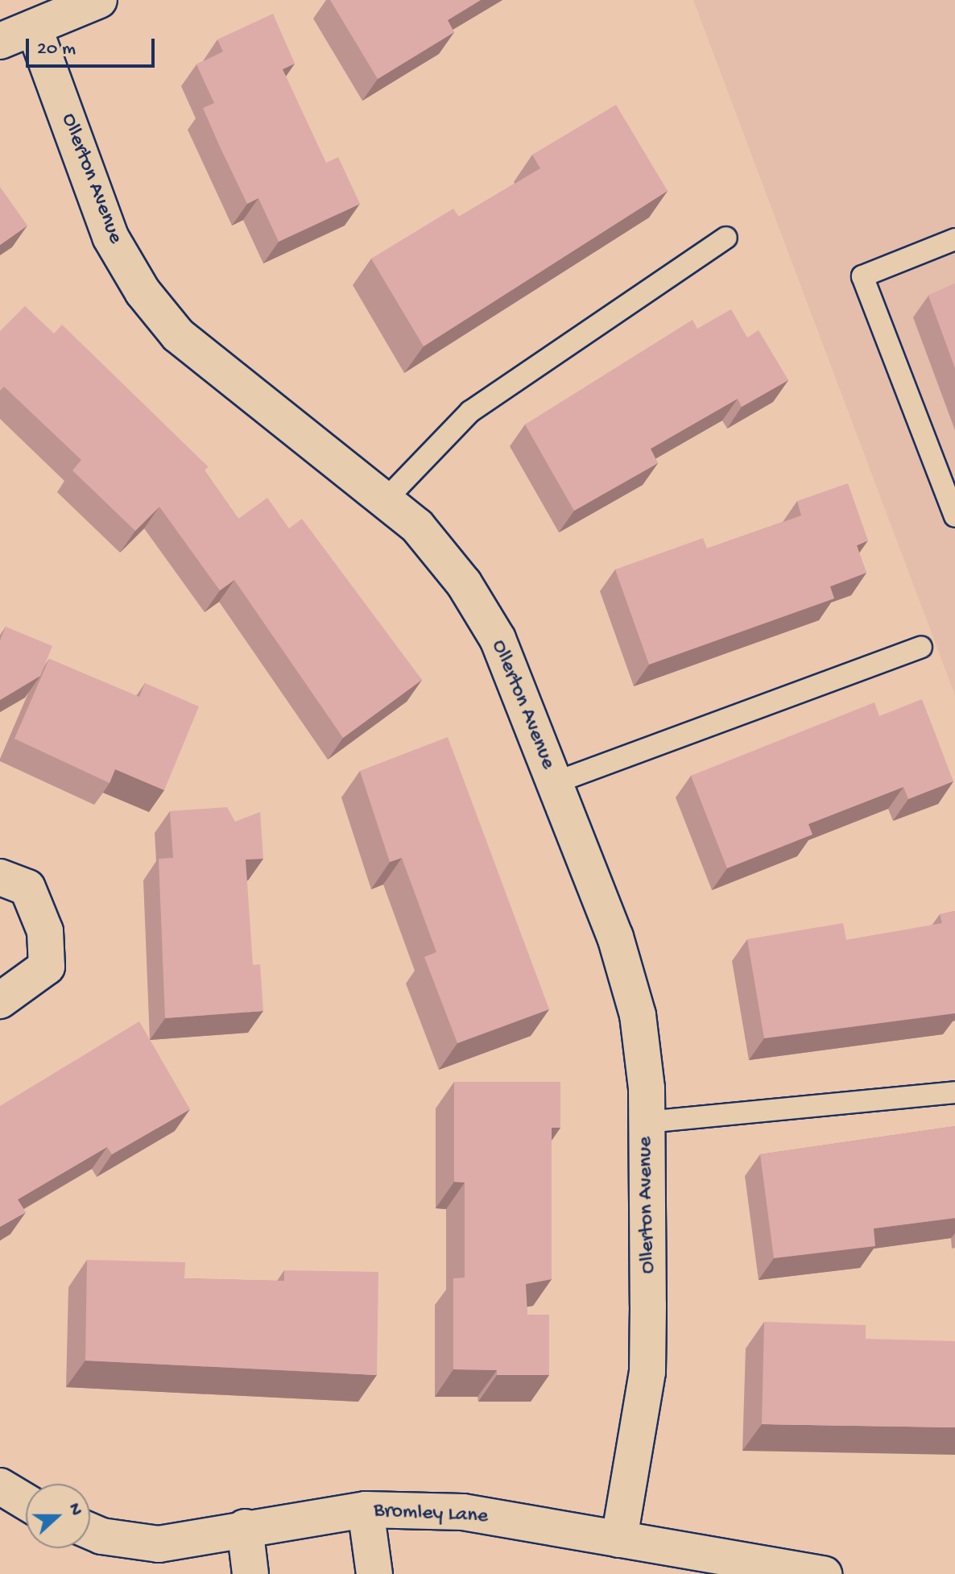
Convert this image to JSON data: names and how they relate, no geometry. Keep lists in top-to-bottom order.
{
  "streets": {
    "street": ["Ollerton Avenue", "Bromley Lane"]
  },
  "crossings": [
    ["Ollerton Avenue", "Bromley Lane"]
  ],
  "scale_bar": "20 m",
  "north": "right"
}
